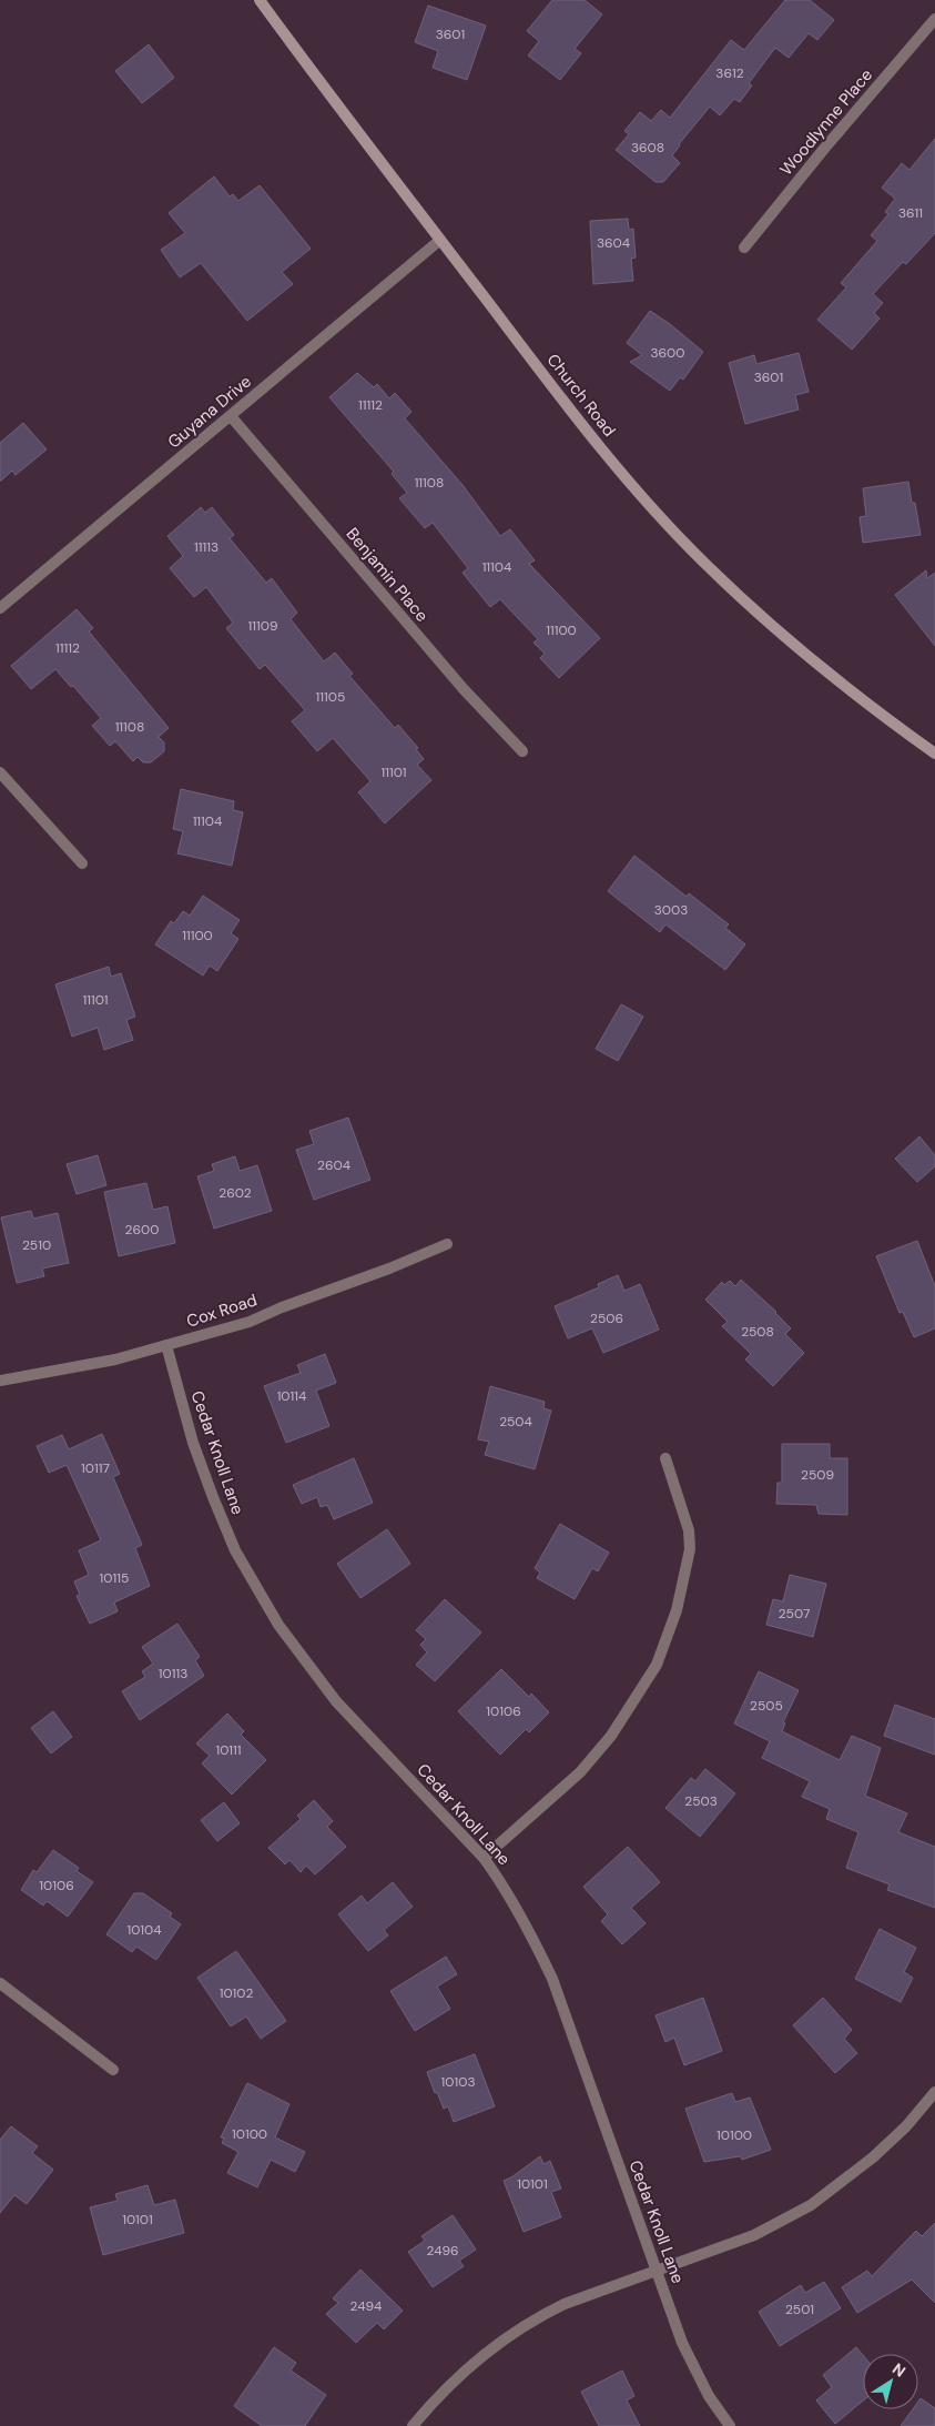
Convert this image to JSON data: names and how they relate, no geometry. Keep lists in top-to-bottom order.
{
  "streets": {
    "main road": ["Church Road"],
    "street": [
      "Woodlynne Place",
      "Guyana Drive",
      "Benjamin Place",
      "Cox Road",
      "Cedar Knoll Lane"
    ]
  },
  "crossings": [
    ["Church Road", "Guyana Drive"],
    ["Guyana Drive", "Benjamin Place"],
    ["Cox Road", "Cedar Knoll Lane"]
  ],
  "house_numbers": [
    "3601",
    "3612",
    "3608",
    "3611",
    "3604",
    "3600",
    "3601",
    "11112",
    "11108",
    "11113",
    "11104",
    "11109",
    "11100",
    "11112",
    "11105",
    "11108",
    "11101",
    "11104",
    "3003",
    "11100",
    "11101",
    "2604",
    "2602",
    "2600",
    "2510",
    "2506",
    "2508",
    "10114",
    "2504",
    "10117",
    "2509",
    "10115",
    "2507",
    "10113",
    "2505",
    "10106",
    "10111",
    "2503",
    "10106",
    "10104",
    "10102",
    "10103",
    "10100",
    "10100",
    "10101",
    "10101",
    "2496",
    "2494",
    "2501"
  ],
  "north": "top right"
}
